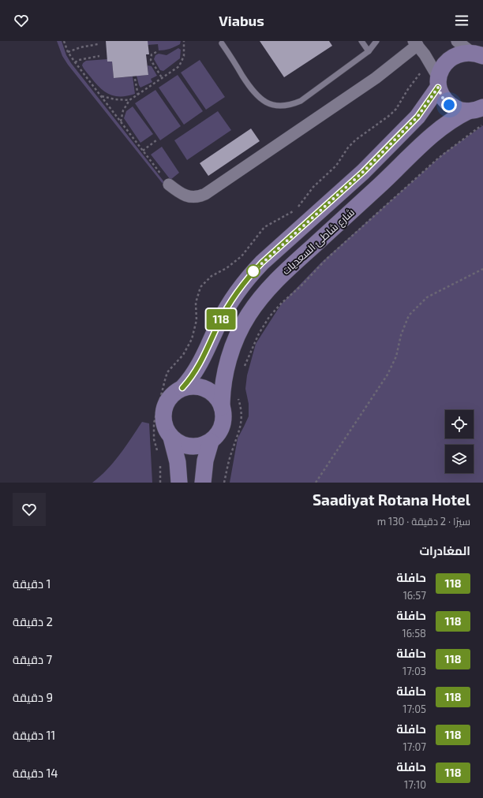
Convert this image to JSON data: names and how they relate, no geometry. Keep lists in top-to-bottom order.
{
  "streets": {
    "street": ["شارع شاطئ السعديات"]
  },
  "lines": ["bus line 118"],
  "page": {
    "header": "Viabus",
    "on_map": "118",
    "heading": [
      ["Saadiyat Rotana Hotel", "سيرًا · 2 دقيقة · 130 m"],
      "المغادرات"
    ],
    "list": [
      {
        "mark": "118",
        "name": "حافلة",
        "note": "16:57",
        "value": "1 دقيقة"
      },
      {
        "mark": "118",
        "name": "حافلة",
        "note": "16:58",
        "value": "2 دقيقة"
      },
      {
        "mark": "118",
        "name": "حافلة",
        "note": "17:03",
        "value": "7 دقيقة"
      },
      {
        "mark": "118",
        "name": "حافلة",
        "note": "17:05",
        "value": "9 دقيقة"
      },
      {
        "mark": "118",
        "name": "حافلة",
        "note": "17:07",
        "value": "11 دقيقة"
      },
      {
        "mark": "118",
        "name": "حافلة",
        "note": "17:10",
        "value": "14 دقيقة"
      }
    ]
  }
}
